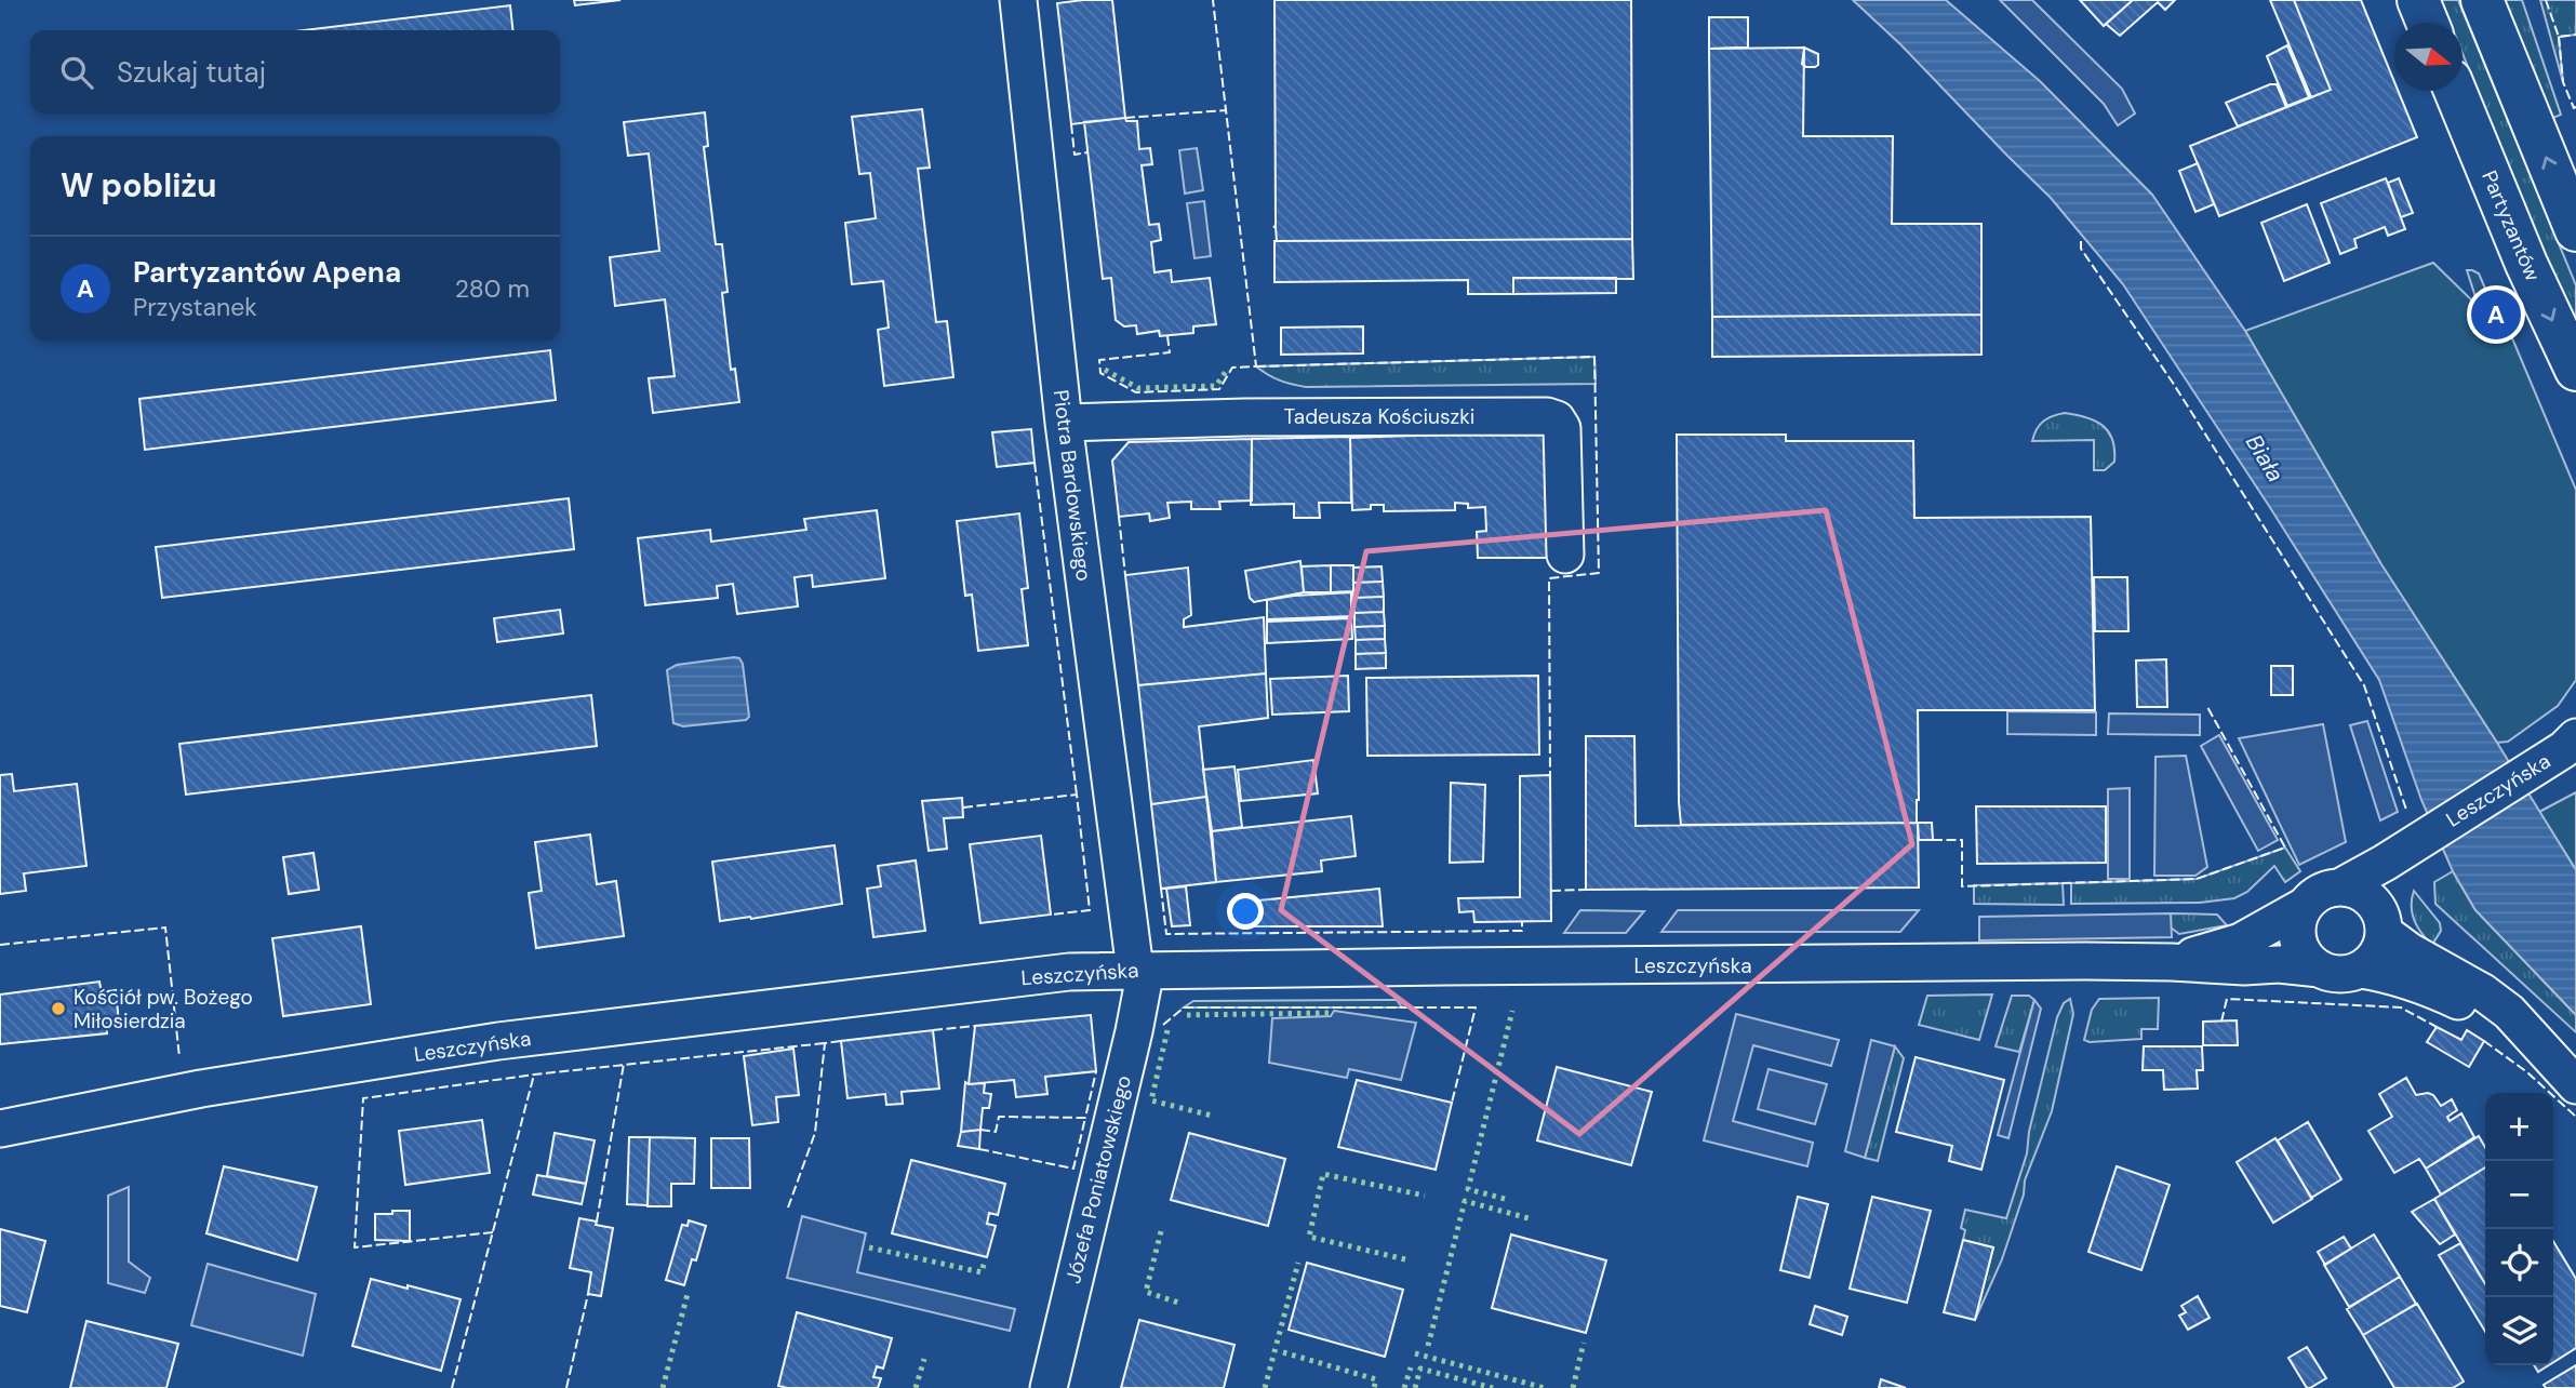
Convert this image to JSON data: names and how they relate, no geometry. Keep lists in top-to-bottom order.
{
  "streets": {
    "main road": ["Partyzantów"],
    "street": [
      "Tadeusza Kościuszki",
      "Piotra Bardowskiego",
      "Leszczyńska",
      "Józefa Poniatowskiego"
    ]
  },
  "crossings": [
    ["Tadeusza Kościuszki", "Piotra Bardowskiego"],
    ["Piotra Bardowskiego", "Leszczyńska"],
    ["Piotra Bardowskiego", "Józefa Poniatowskiego"],
    ["Leszczyńska", "Józefa Poniatowskiego"]
  ],
  "water": ["Biała"],
  "places": ["Kościół pw. Bożego Miłosierdzia"],
  "north": "right",
  "page": {
    "search": "Szukaj tutaj",
    "heading": "W pobliżu",
    "list": [
      {
        "mark": "A",
        "name": "Partyzantów Apena",
        "note": "Przystanek",
        "value": "280 m"
      }
    ],
    "pins": "A",
    "map_buttons": ["+", "−"]
  }
}
